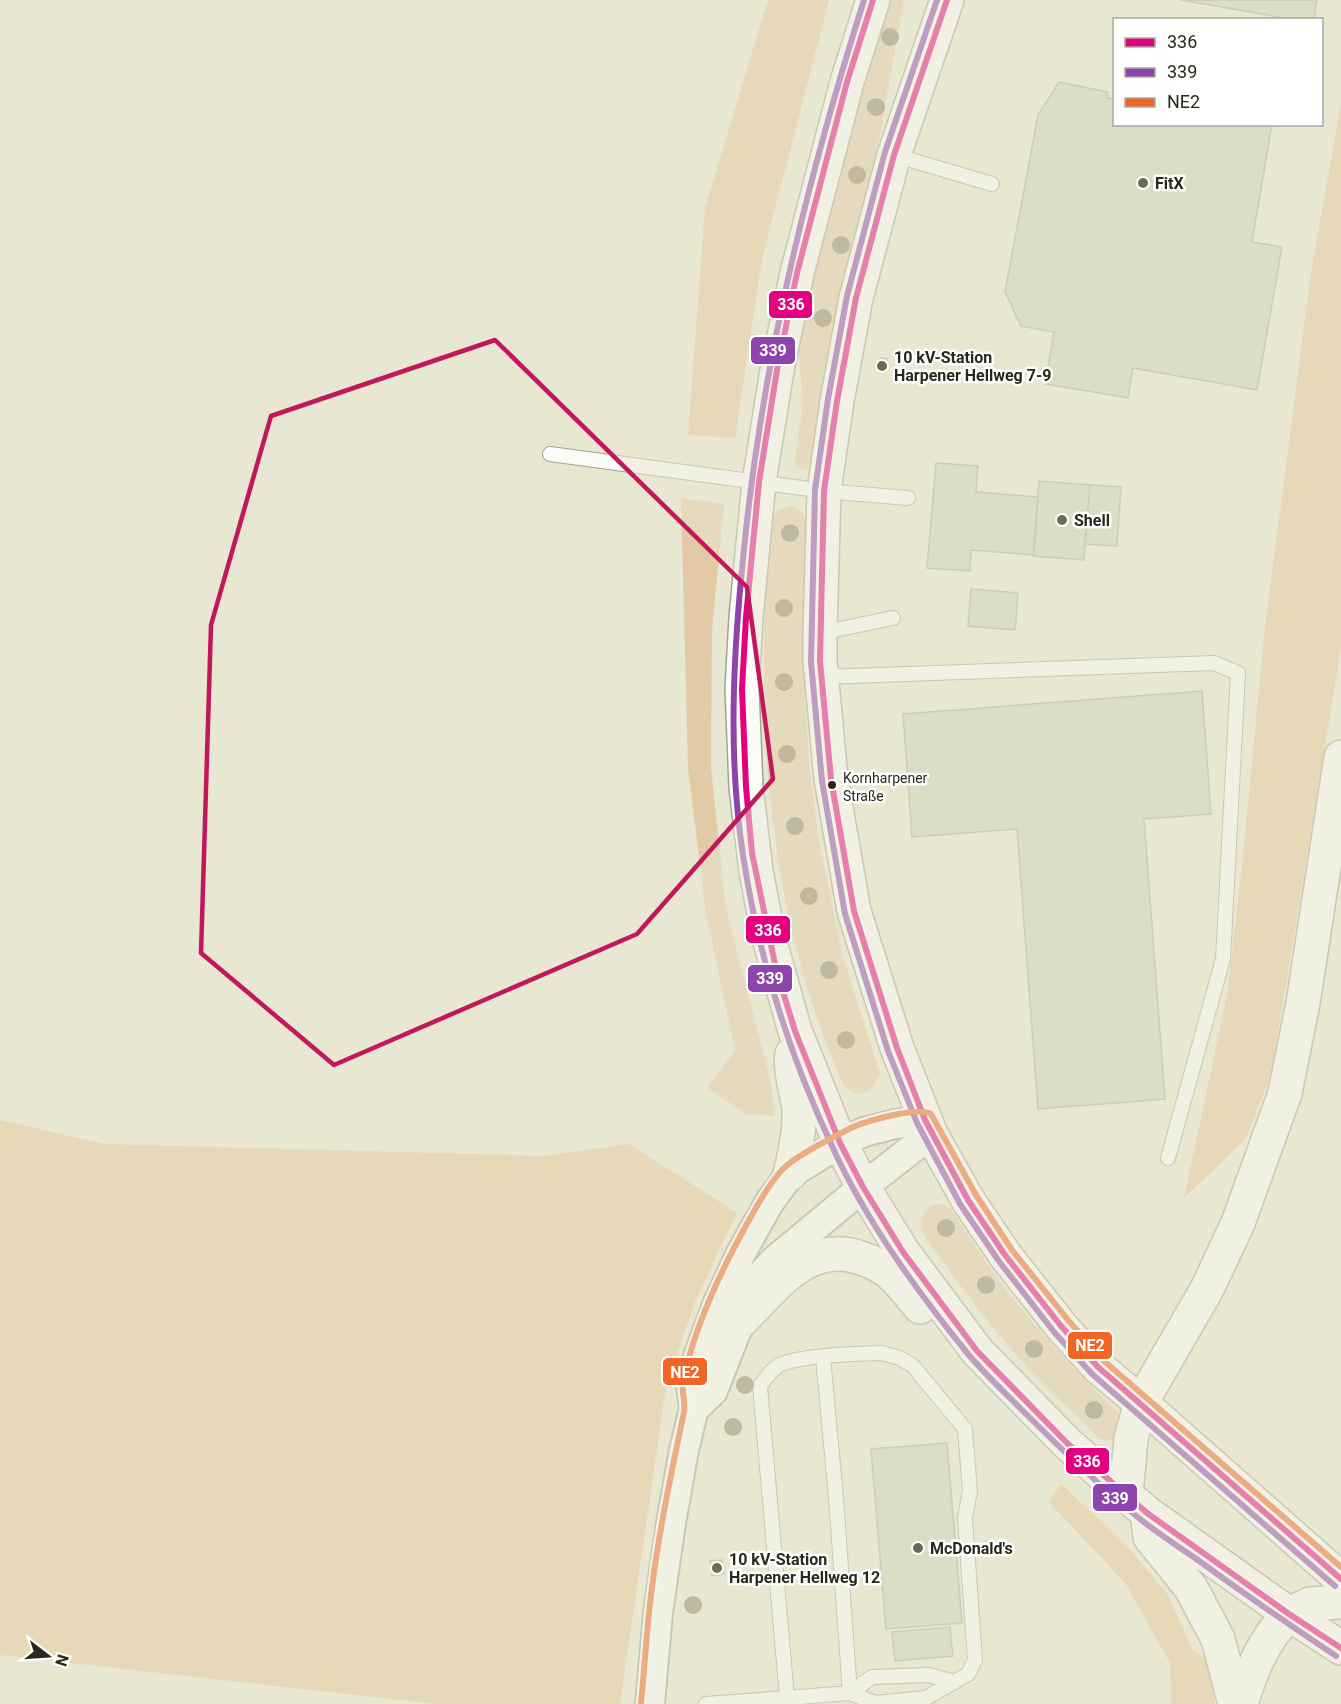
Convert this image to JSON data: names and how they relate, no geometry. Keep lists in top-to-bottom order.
{
  "places": [
    "FitX",
    "10 kV-Station Harpener Hellweg 7-9",
    "Shell",
    "Kornharpener Straße",
    "McDonald's",
    "10 kV-Station Harpener Hellweg 12"
  ],
  "lines": ["transit line 336", "transit line 339", "transit line NE2"],
  "legend": ["336", "339", "NE2"],
  "north": "right"
}
